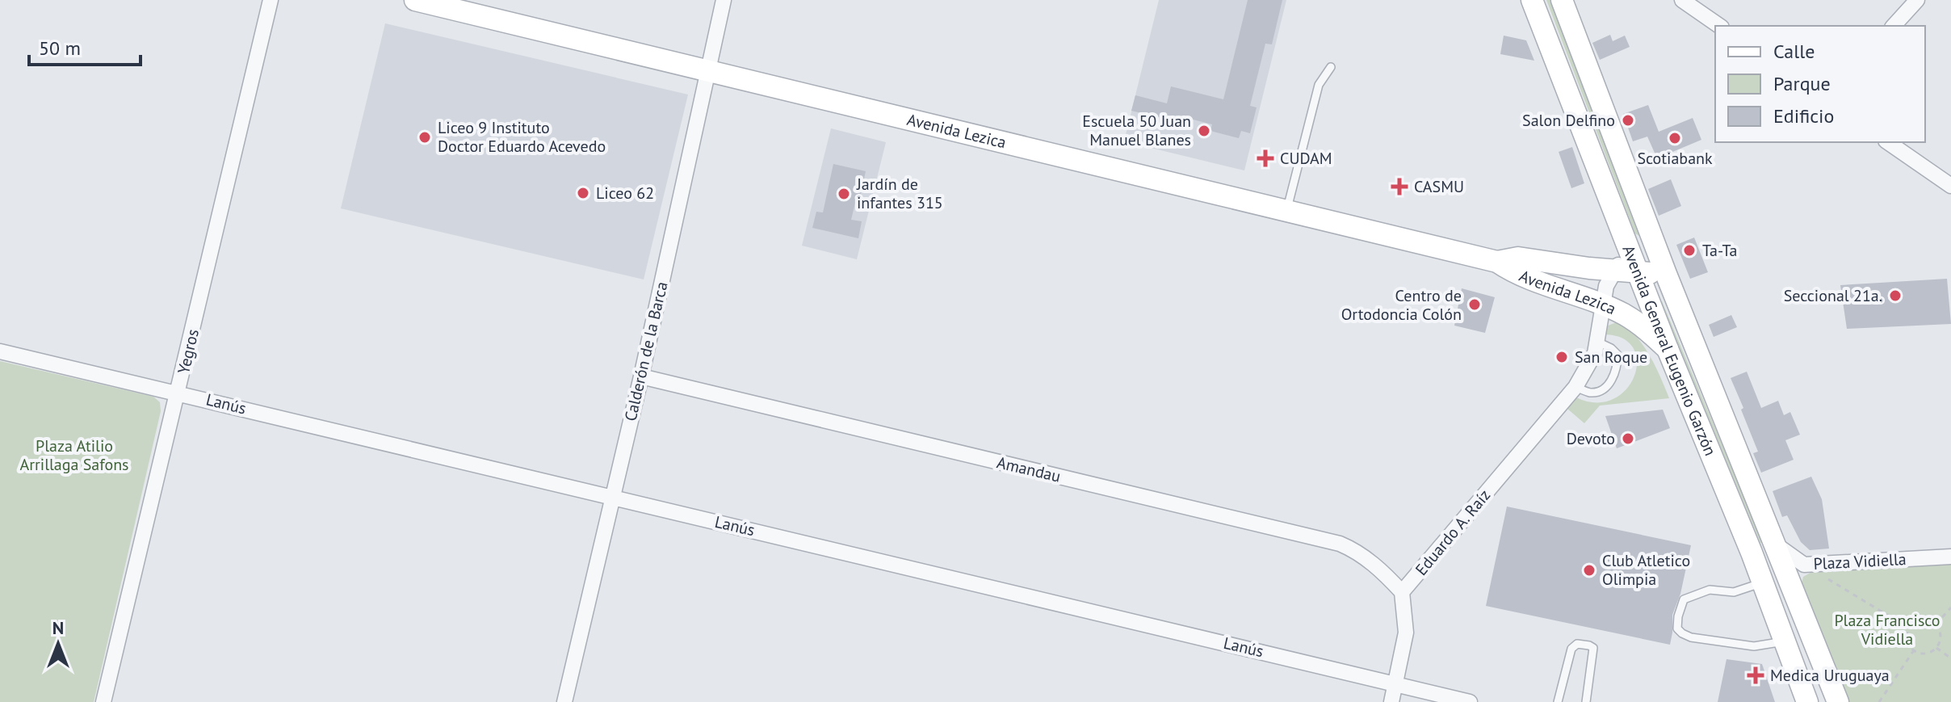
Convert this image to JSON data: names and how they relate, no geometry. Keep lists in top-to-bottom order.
{
  "streets": {
    "main road": ["Avenida Lezica", "Avenida General Eugenio Garzón"],
    "street": [
      "Yegros",
      "Calderón de la Barca",
      "Lanús",
      "Amandau",
      "Eduardo A. Raíz",
      "Plaza Vidiella"
    ]
  },
  "crossings": [
    ["Avenida Lezica", "Avenida General Eugenio Garzón"],
    ["Avenida Lezica", "Calderón de la Barca"],
    ["Avenida Lezica", "Eduardo A. Raíz"],
    ["Avenida General Eugenio Garzón", "Eduardo A. Raíz"],
    ["Avenida General Eugenio Garzón", "Plaza Vidiella"],
    ["Yegros", "Lanús"],
    ["Calderón de la Barca", "Lanús"],
    ["Calderón de la Barca", "Amandau"],
    ["Amandau", "Eduardo A. Raíz"]
  ],
  "parks": ["Plaza Atilio Arrillaga Safons", "Plaza Francisco Vidiella"],
  "places": {
    "other": [
      "Salon Delfino",
      "Escuela 50 Juan Manuel Blanes",
      "Liceo 9 Instituto Doctor Eduardo Acevedo",
      "Scotiabank",
      "Liceo 62",
      "Jardín de infantes 315",
      "Ta-Ta",
      "Seccional 21a.",
      "Centro de Ortodoncia Colón",
      "San Roque",
      "Devoto",
      "Club Atletico Olimpia"
    ],
    "health": ["CUDAM", "CASMU", "Medica Uruguaya"]
  },
  "legend": ["Calle", "Parque", "Edificio"],
  "scale_bar": "50 m",
  "north": "top"
}
